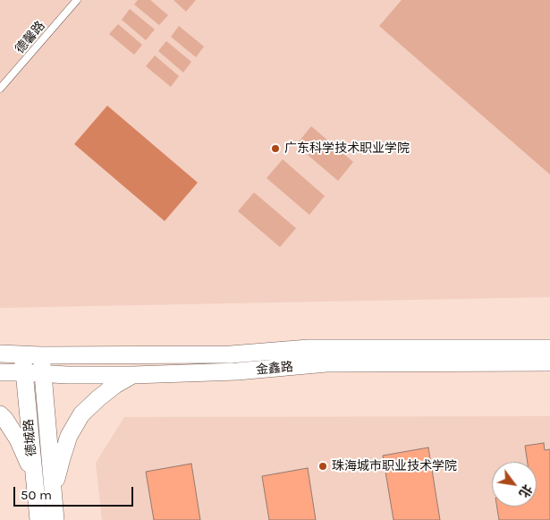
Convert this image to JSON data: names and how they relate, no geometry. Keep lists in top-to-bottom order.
{
  "streets": {
    "street": ["金鑫路", "德城路"],
    "lane": ["德馨路"]
  },
  "crossings": [
    ["金鑫路", "德城路"]
  ],
  "places": ["广东科学技术职业学院", "珠海城市职业技术学院"],
  "scale_bar": "50 m",
  "north": "bottom right"
}
